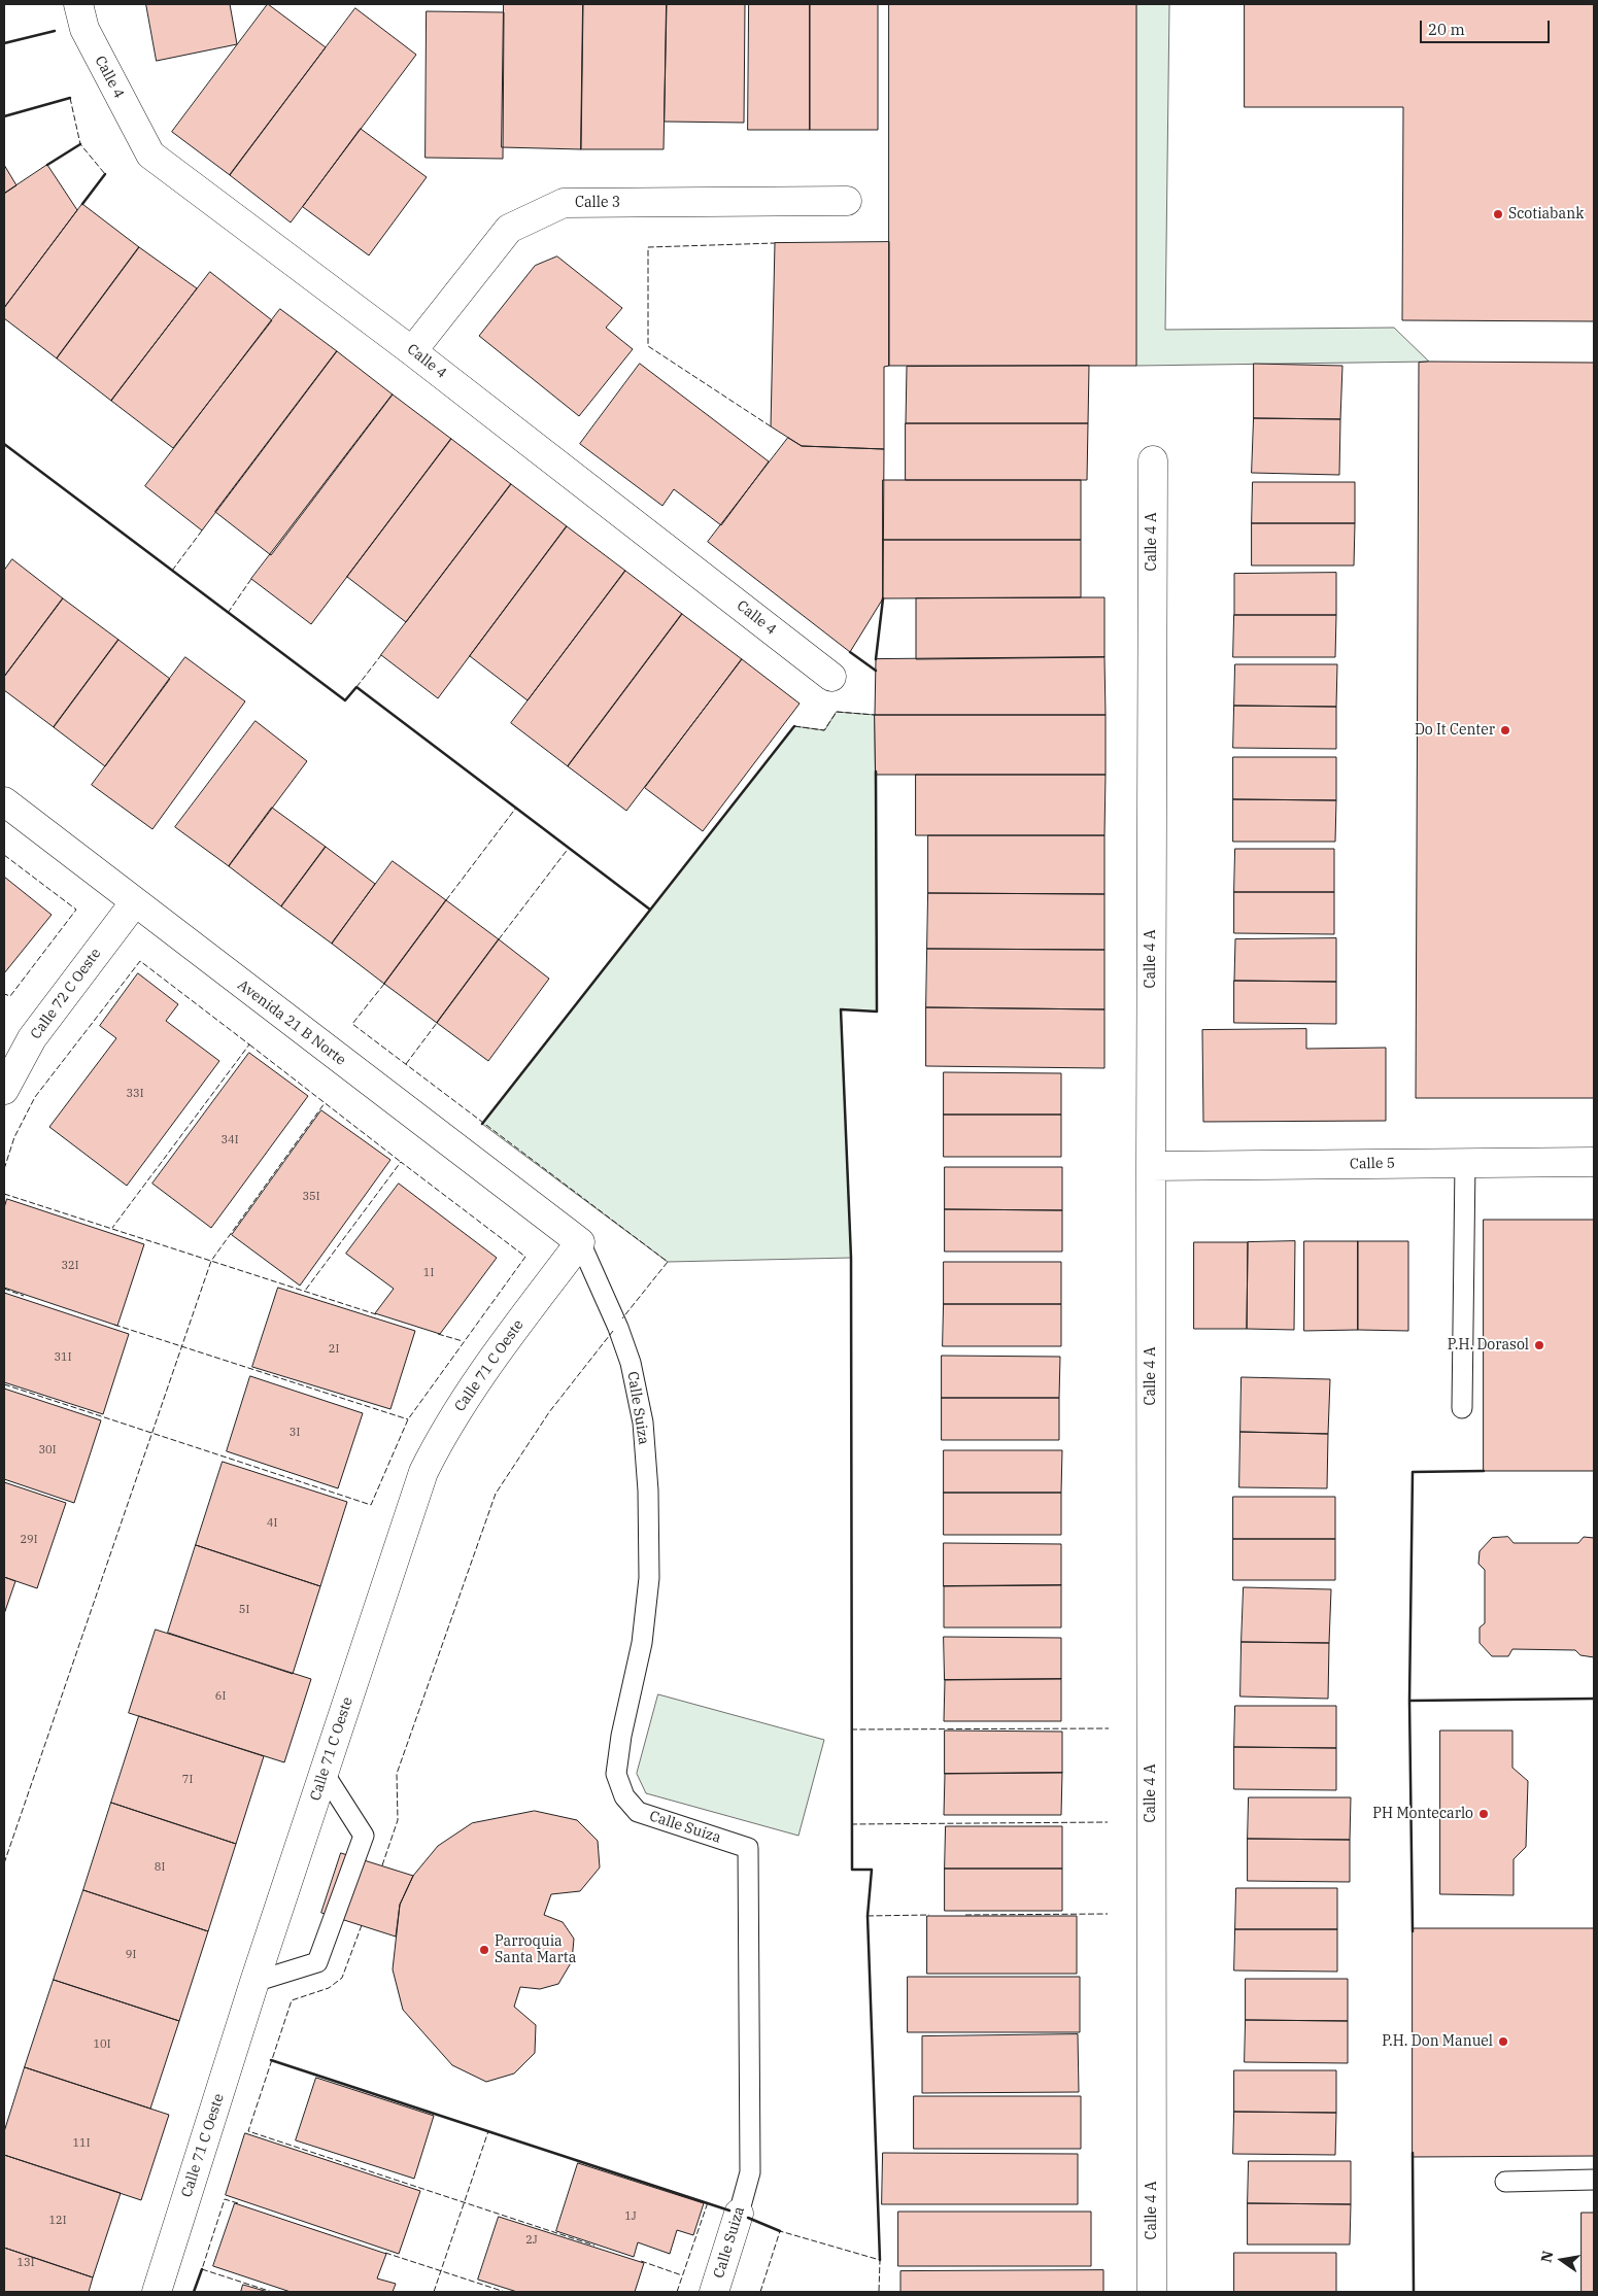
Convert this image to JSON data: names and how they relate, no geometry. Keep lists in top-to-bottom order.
{
  "streets": {
    "street": [
      "Calle 4",
      "Calle 3",
      "Calle 4 A",
      "Calle 72 C Oeste",
      "Avenida 21 B Norte",
      "Calle 5",
      "Calle 71 C Oeste",
      "Calle Suiza"
    ]
  },
  "crossings": [
    ["Calle 4", "Calle 3"],
    ["Calle 4 A", "Calle 5"],
    ["Calle 72 C Oeste", "Avenida 21 B Norte"],
    ["Avenida 21 B Norte", "Calle 71 C Oeste"],
    ["Avenida 21 B Norte", "Calle Suiza"],
    ["Calle 71 C Oeste", "Calle Suiza"]
  ],
  "places": [
    "Scotiabank",
    "Do It Center",
    "P.H. Dorasol",
    "PH Montecarlo",
    "Parroquia Santa Marta",
    "P.H. Don Manuel"
  ],
  "house_numbers": [
    "33I",
    "34I",
    "35I",
    "32I",
    "1I",
    "2I",
    "31I",
    "3I",
    "30I",
    "4I",
    "29I",
    "5I",
    "6I",
    "7I",
    "8I",
    "9I",
    "10I",
    "11I",
    "1J",
    "12I",
    "2J",
    "13I"
  ],
  "scale_bar": "20 m",
  "north": "left"
}
